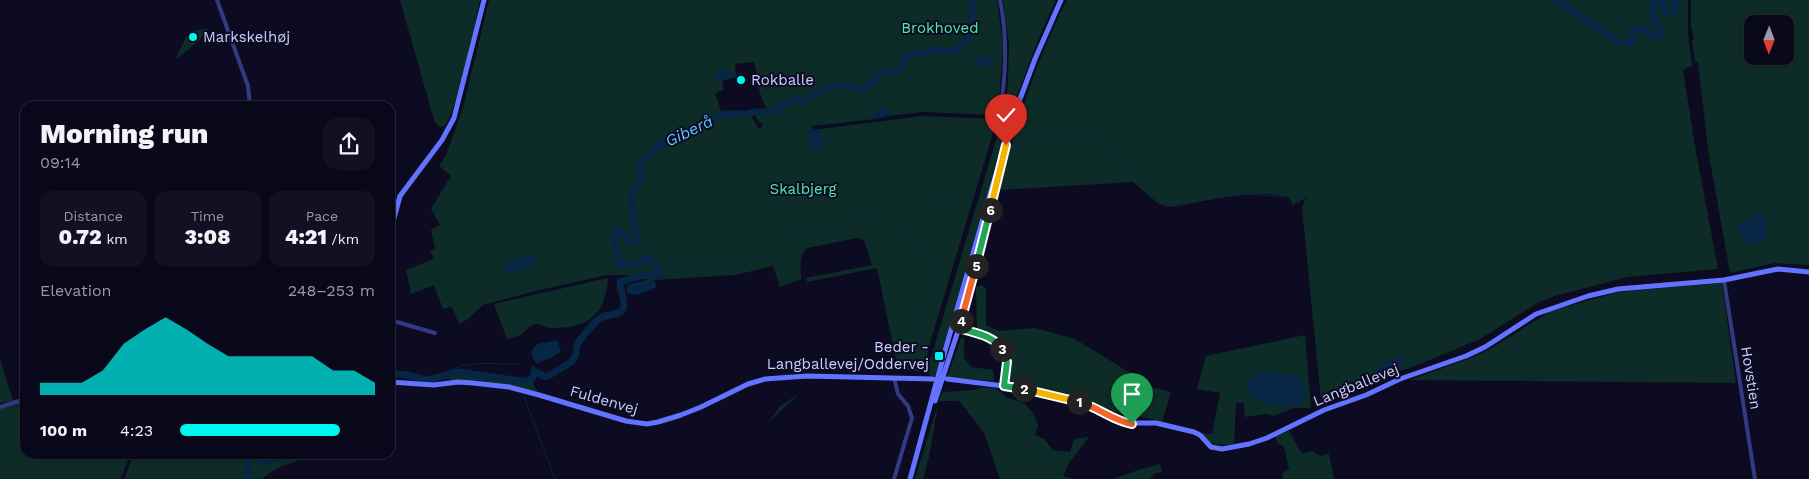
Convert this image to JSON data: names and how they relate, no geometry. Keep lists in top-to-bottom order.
{
  "streets": {
    "street": ["Hovstien", "Langballevej", "Fuldenvej"]
  },
  "crossings": [
    ["Hovstien", "Langballevej"]
  ],
  "water": ["Giberå"],
  "parks": ["Brokhoved", "Skalbjerg"],
  "places": {
    "other": ["Markskelhøj", "Rokballe"],
    "transit": ["Beder - Langballevej/Oddervej"]
  },
  "north": "bottom",
  "page": {
    "heading": ["Morning run", "09:14"],
    "stats": [
      ["Distance", "0.72 km"],
      ["Time", "3:08"],
      ["Pace", "4:21 /km"]
    ],
    "pins": [
      "6",
      "5",
      "4",
      "3",
      "2",
      "1"
    ],
    "chart": ["Elevation", "248–253 m"],
    "list": [
      {
        "name": "100 m",
        "note": "4:23"
      }
    ]
  }
}
